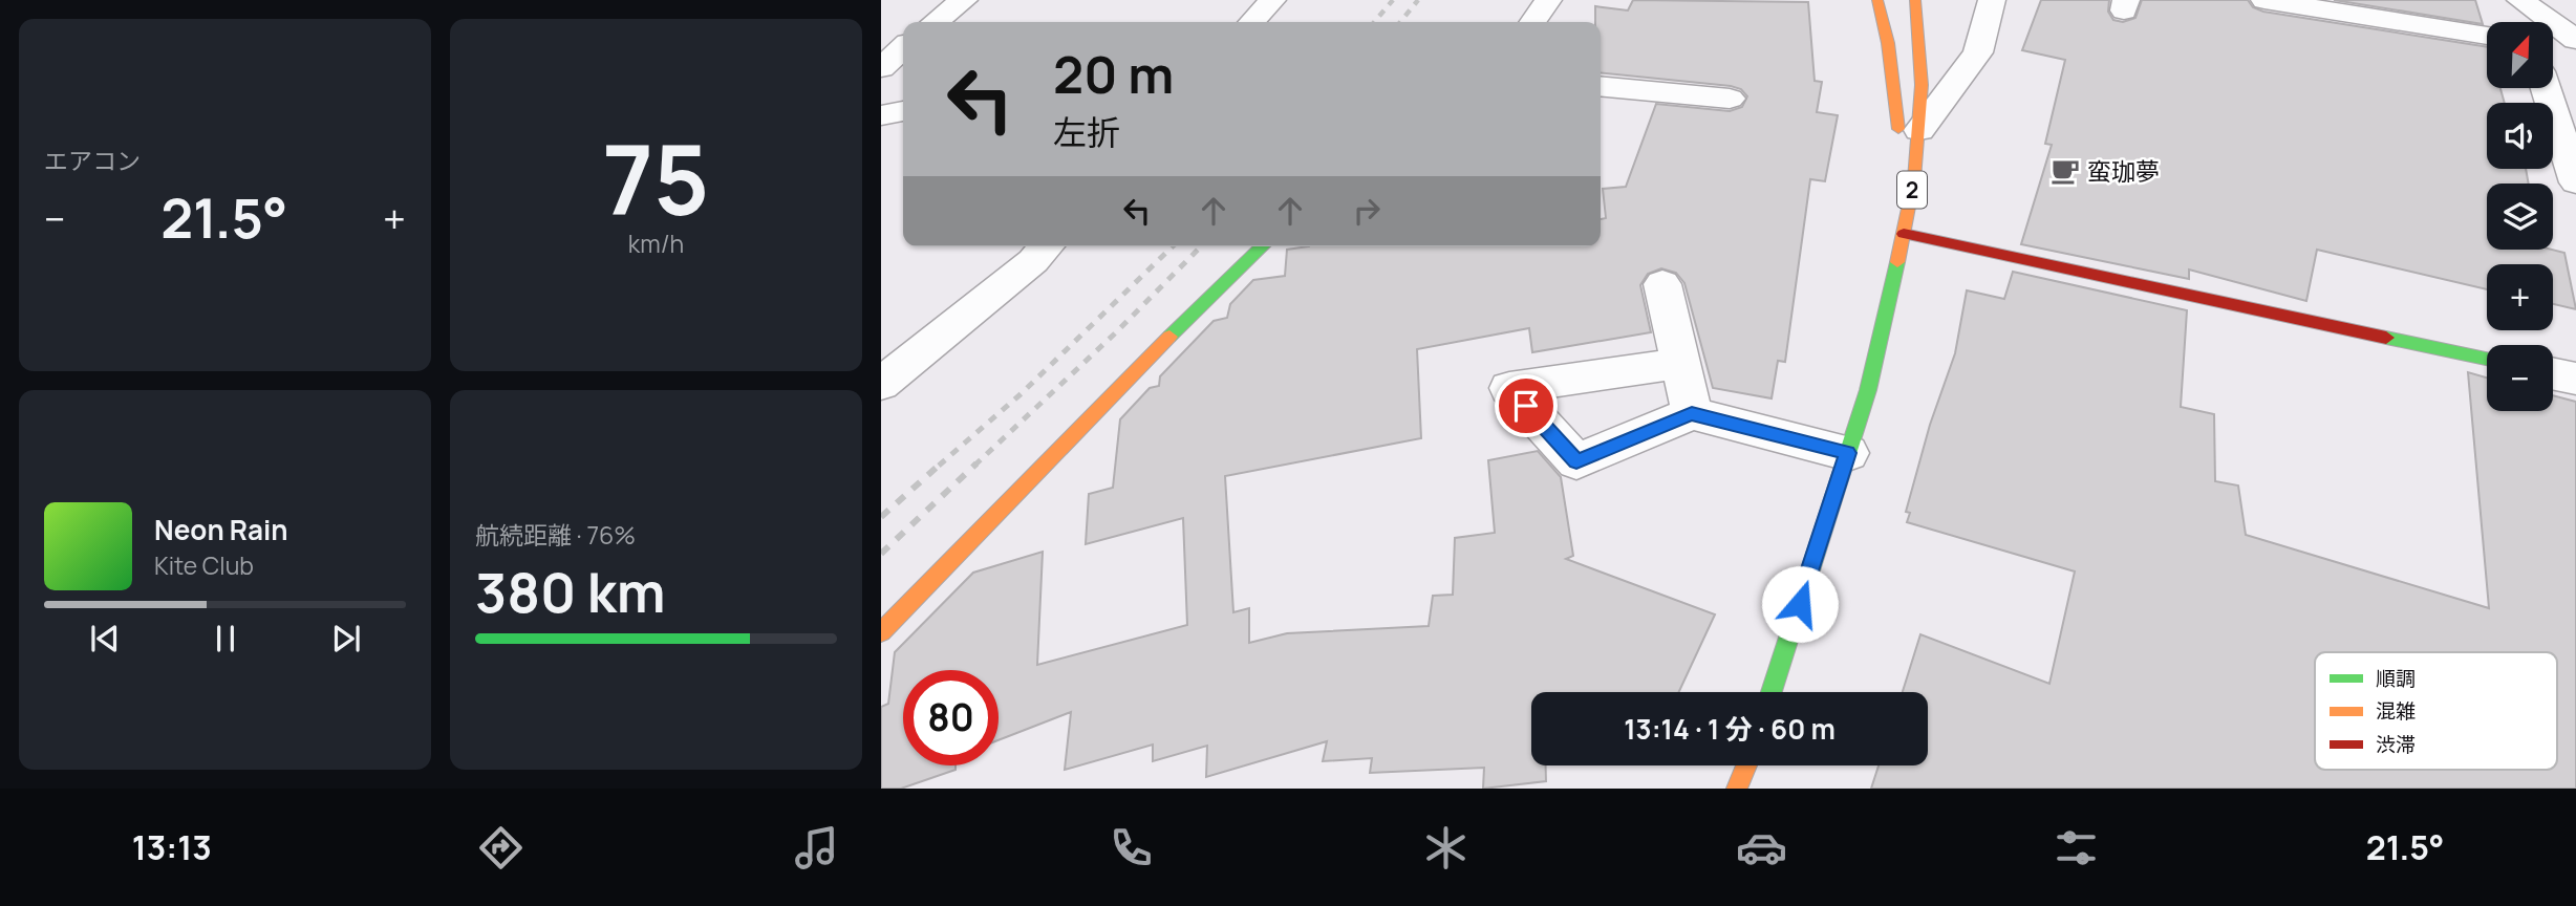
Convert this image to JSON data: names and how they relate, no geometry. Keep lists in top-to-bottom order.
{
  "streets": {
    "main road": ["2"]
  },
  "places": {
    "cafe": ["蛮珈夢"]
  },
  "legend": ["順調", "混雑", "渋滞"],
  "north": "top right",
  "page": {
    "tile": [
      "エアコン",
      ["75", "km/h"],
      ["航続距離 · 76%", "380 km"]
    ],
    "map_buttons": ["+", "−"],
    "turn": ["20 m", "左折"],
    "heat": ["−", "21.5°", "+"],
    "song": ["Neon Rain", "Kite Club"],
    "limit": "80",
    "trip": "13:14 · 1 分 · 60 m",
    "tabs": ["13:13", "21.5°"]
  }
}
